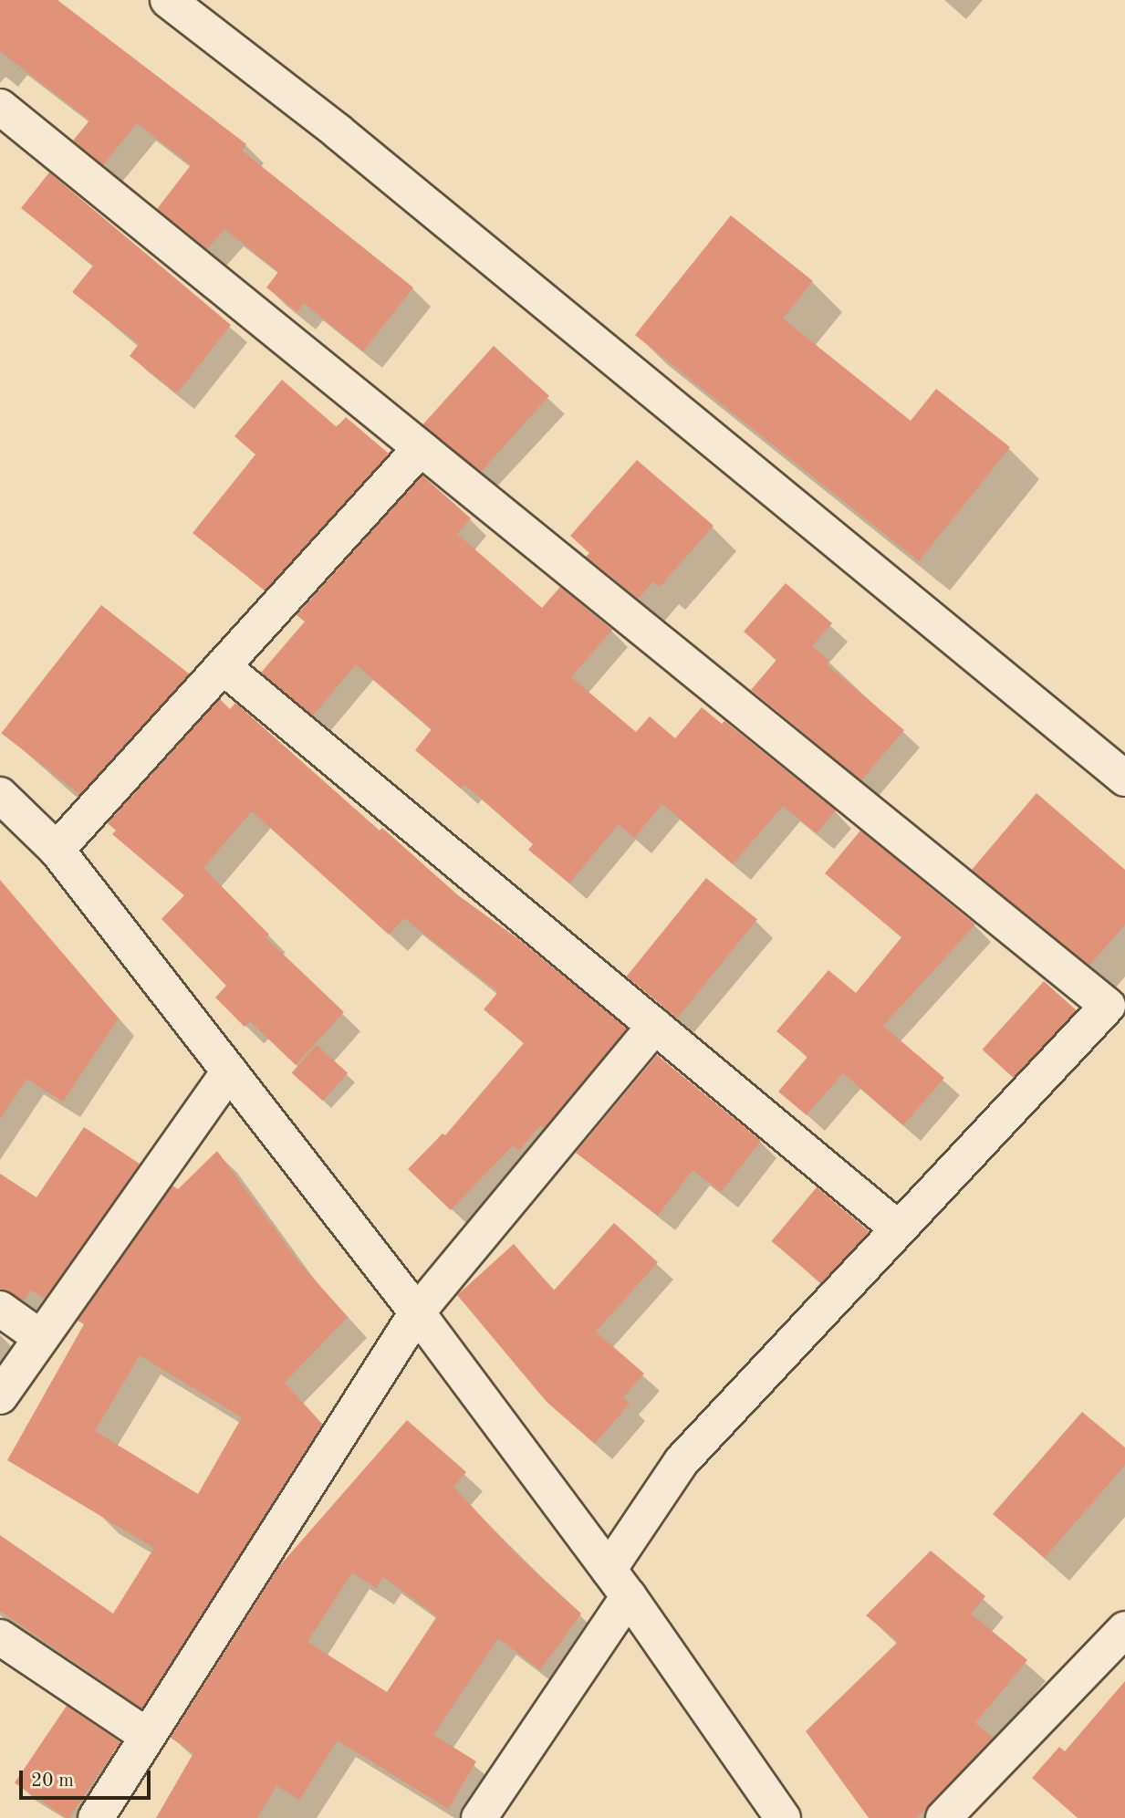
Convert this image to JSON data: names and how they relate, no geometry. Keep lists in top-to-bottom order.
{
  "scale_bar": "20 m"
}
